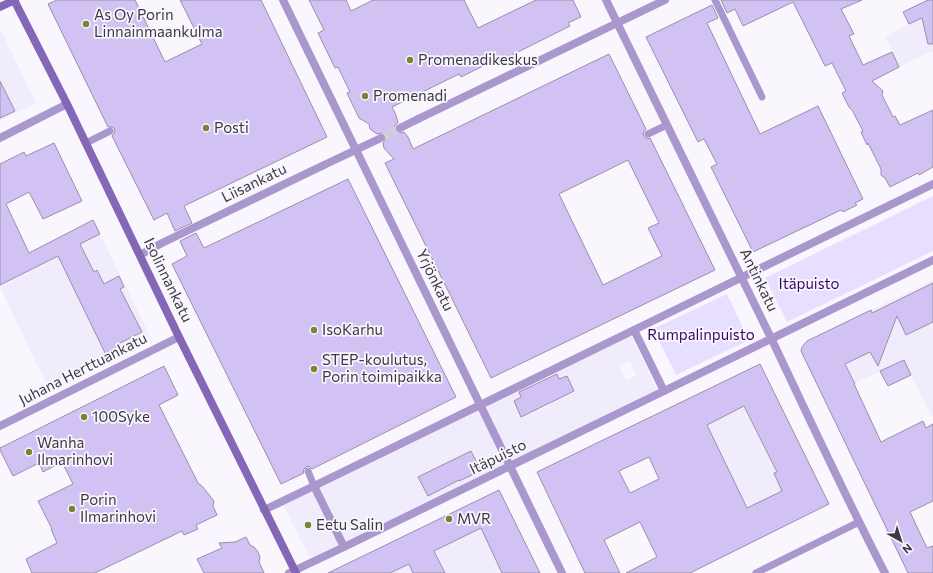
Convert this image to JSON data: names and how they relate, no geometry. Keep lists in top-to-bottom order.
{
  "streets": {
    "main road": ["Isolinnankatu"],
    "street": [
      "Liisankatu",
      "Yrjönkatu",
      "Antinkatu",
      "Juhana Herttuankatu",
      "Itäpuisto"
    ]
  },
  "crossings": [
    ["Liisankatu", "Isolinnankatu"],
    ["Liisankatu", "Yrjönkatu"],
    ["Isolinnankatu", "Juhana Herttuankatu"],
    ["Isolinnankatu", "Itäpuisto"],
    ["Yrjönkatu", "Itäpuisto"],
    ["Antinkatu", "Itäpuisto"]
  ],
  "parks": ["Itäpuisto", "Rumpalinpuisto"],
  "places": [
    "As Oy Porin Linnainmaankulma",
    "Promenadikeskus",
    "Promenadi",
    "Posti",
    "IsoKarhu",
    "STEP-koulutus, Porin toimipaikka",
    "100Syke",
    "Wanha Ilmarinhovi",
    "Porin Ilmarinhovi",
    "MVR",
    "Eetu Salin"
  ],
  "north": "bottom right"
}
